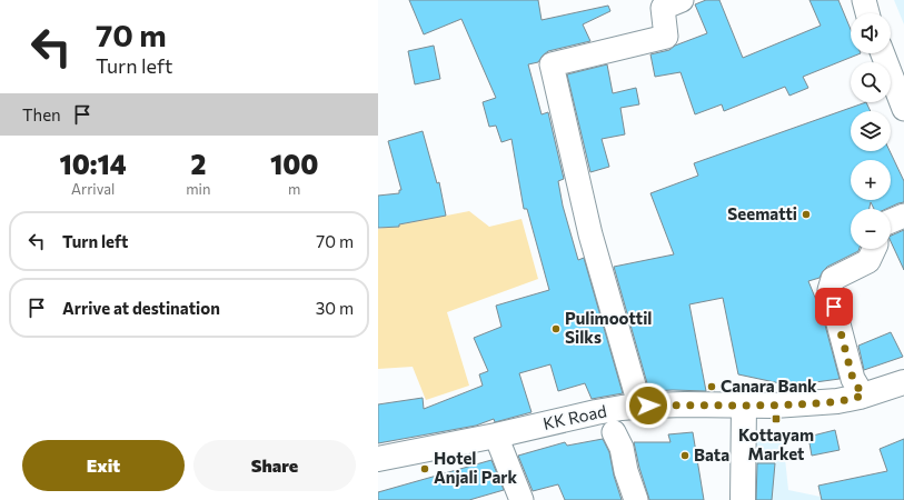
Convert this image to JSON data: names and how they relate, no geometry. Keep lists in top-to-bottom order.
{
  "streets": {
    "main road": ["KK Road"]
  },
  "places": {
    "other": [
      "Seematti",
      "Pulimoottil Silks",
      "Canara Bank",
      "Bata",
      "Hotel Anjali Park"
    ],
    "transit": ["Kottayam Market"]
  },
  "page": {
    "turn": ["70 m", "Turn left"],
    "map_buttons": ["+", "−"],
    "then": "Then",
    "eta": [
      "10:14",
      "Arrival",
      "2",
      "min",
      "100",
      "m"
    ],
    "list": [
      {
        "name": "Turn left",
        "value": "70 m"
      },
      {
        "name": "Arrive at destination",
        "value": "30 m"
      }
    ],
    "buttons": ["Exit", "Share"]
  }
}
